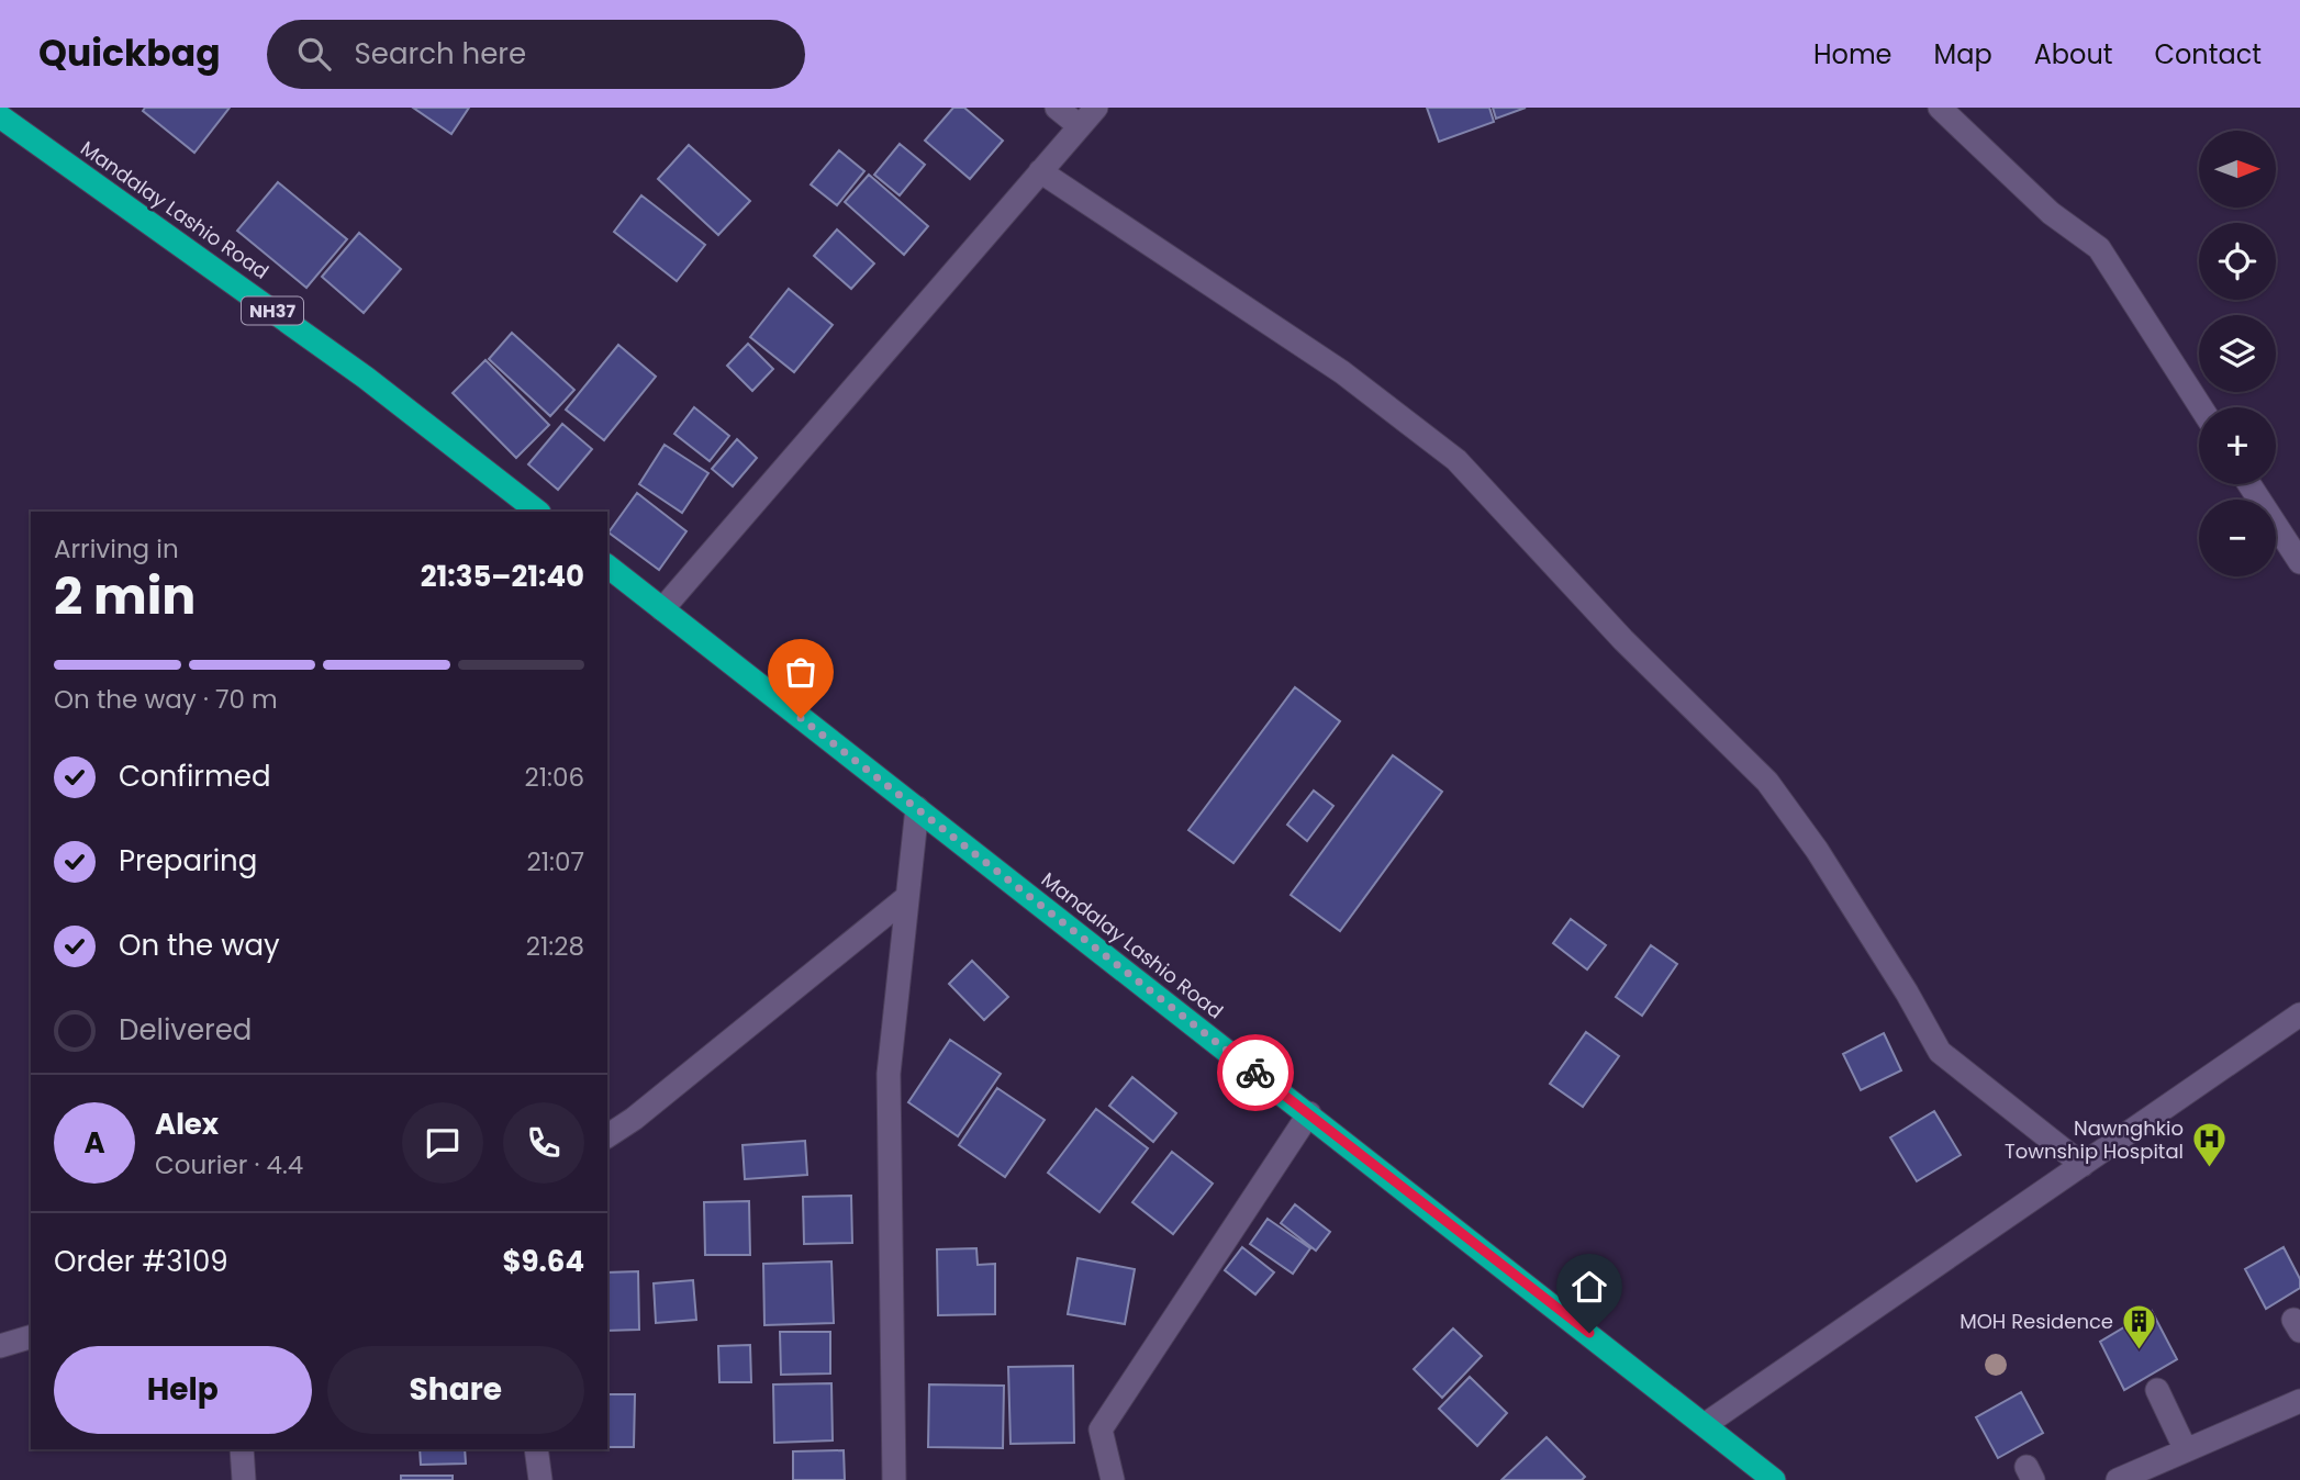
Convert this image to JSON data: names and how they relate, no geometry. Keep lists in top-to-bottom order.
{
  "streets": {
    "highway": ["Mandalay Lashio Road", "NH37"]
  },
  "places": {
    "hospital": ["Nawnghkio Township Hospital"],
    "building": ["MOH Residence"]
  },
  "north": "right",
  "page": {
    "header": "Quickbag",
    "search": "Search here",
    "nav": [
      "Home",
      "Map",
      "About",
      "Contact"
    ],
    "map_buttons": ["+", "−"],
    "heading": ["2 min", "Arriving in", "21:35–21:40"],
    "panel": [
      "Alex",
      "Courier · 4.4",
      "Order #3109",
      "$9.64"
    ],
    "bar": "On the way · 70 m",
    "list": [
      ["Confirmed", "21:06"],
      ["Preparing", "21:07"],
      ["On the way", "21:28"],
      "Delivered"
    ],
    "round": "A",
    "buttons": ["Help", "Share"]
  }
}
